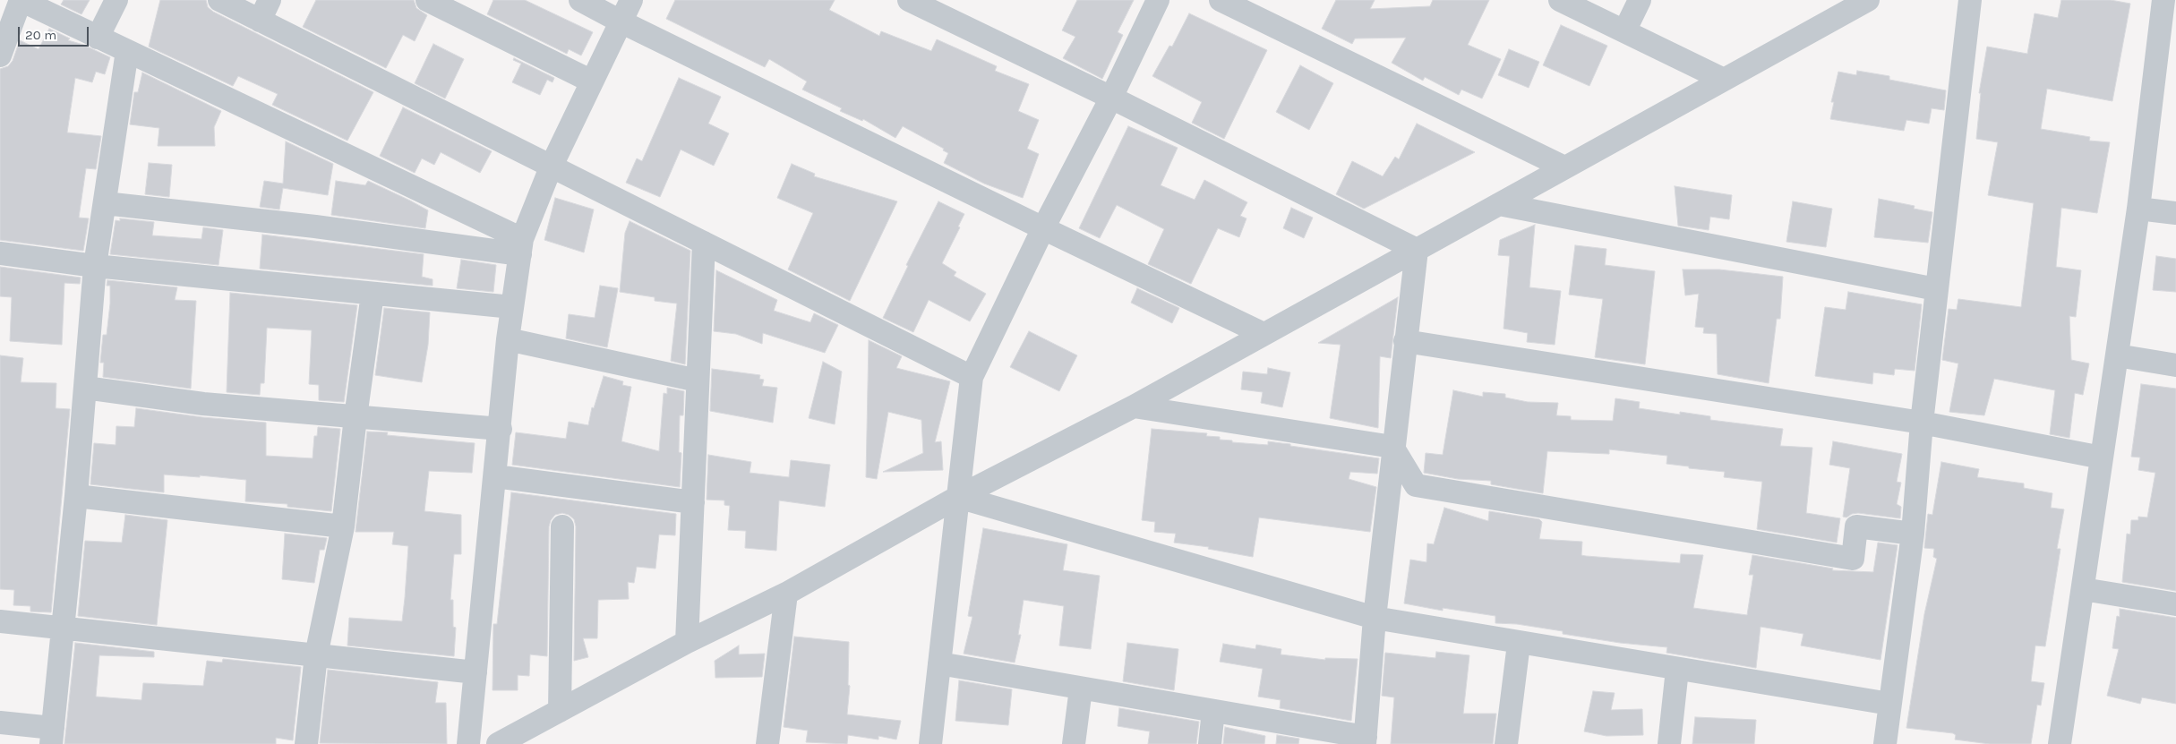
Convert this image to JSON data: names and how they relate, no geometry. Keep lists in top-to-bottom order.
{
  "scale_bar": "20 m"
}
